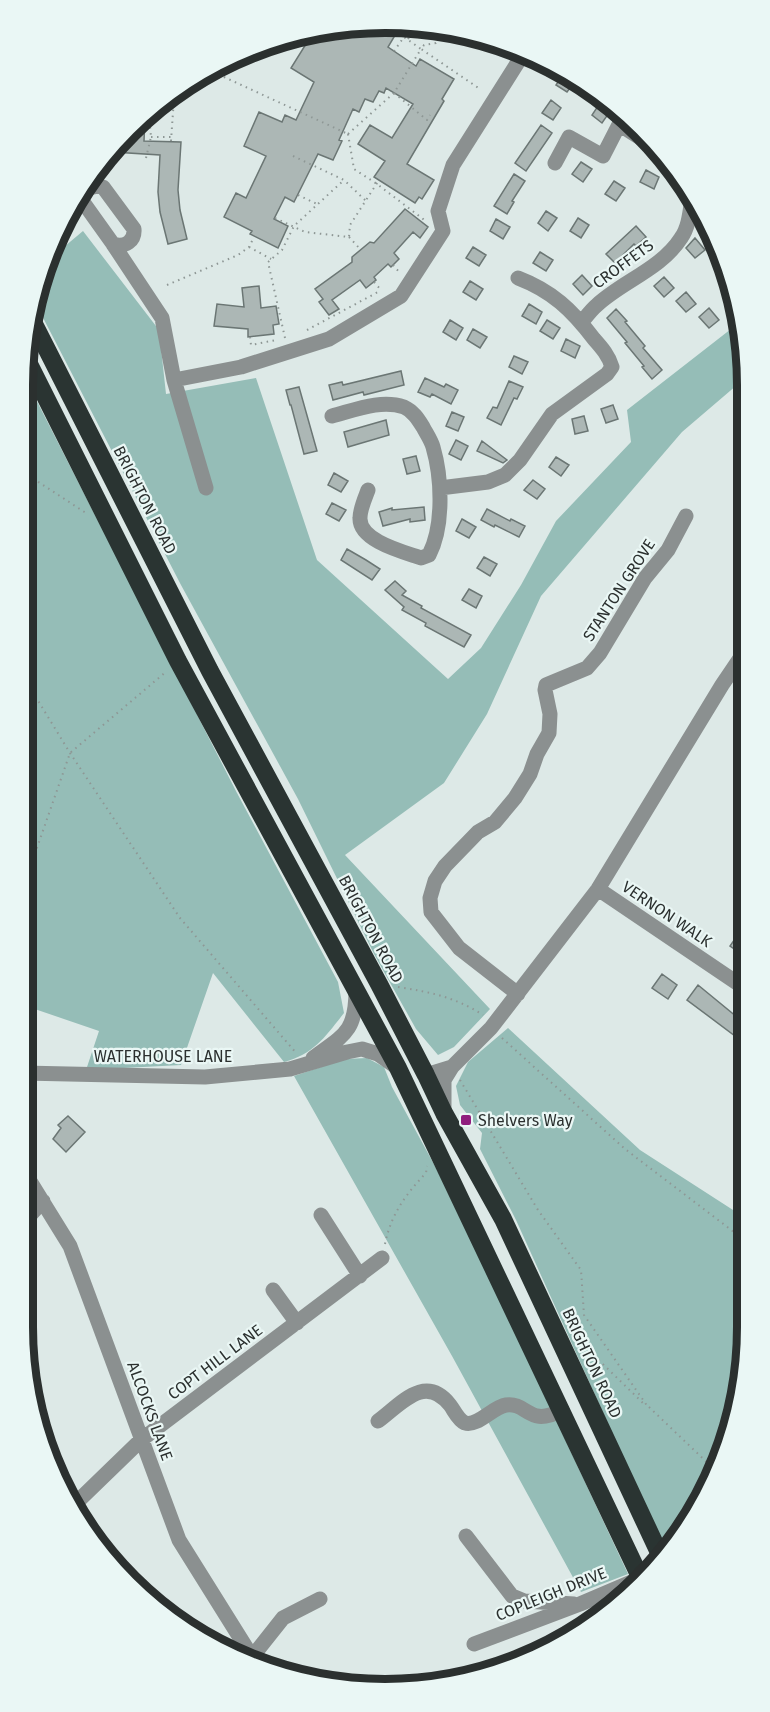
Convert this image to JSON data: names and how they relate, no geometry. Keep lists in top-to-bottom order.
{
  "streets": {
    "highway": ["BRIGHTON ROAD"],
    "street": [
      "CROFFETS",
      "STANTON GROVE",
      "VERNON WALK",
      "WATERHOUSE LANE",
      "COPT HILL LANE",
      "ALCOCKS LANE",
      "COPLEIGH DRIVE"
    ]
  },
  "crossings": [
    ["COPT HILL LANE", "ALCOCKS LANE"]
  ],
  "places": {
    "transit": ["Shelvers Way"]
  }
}
